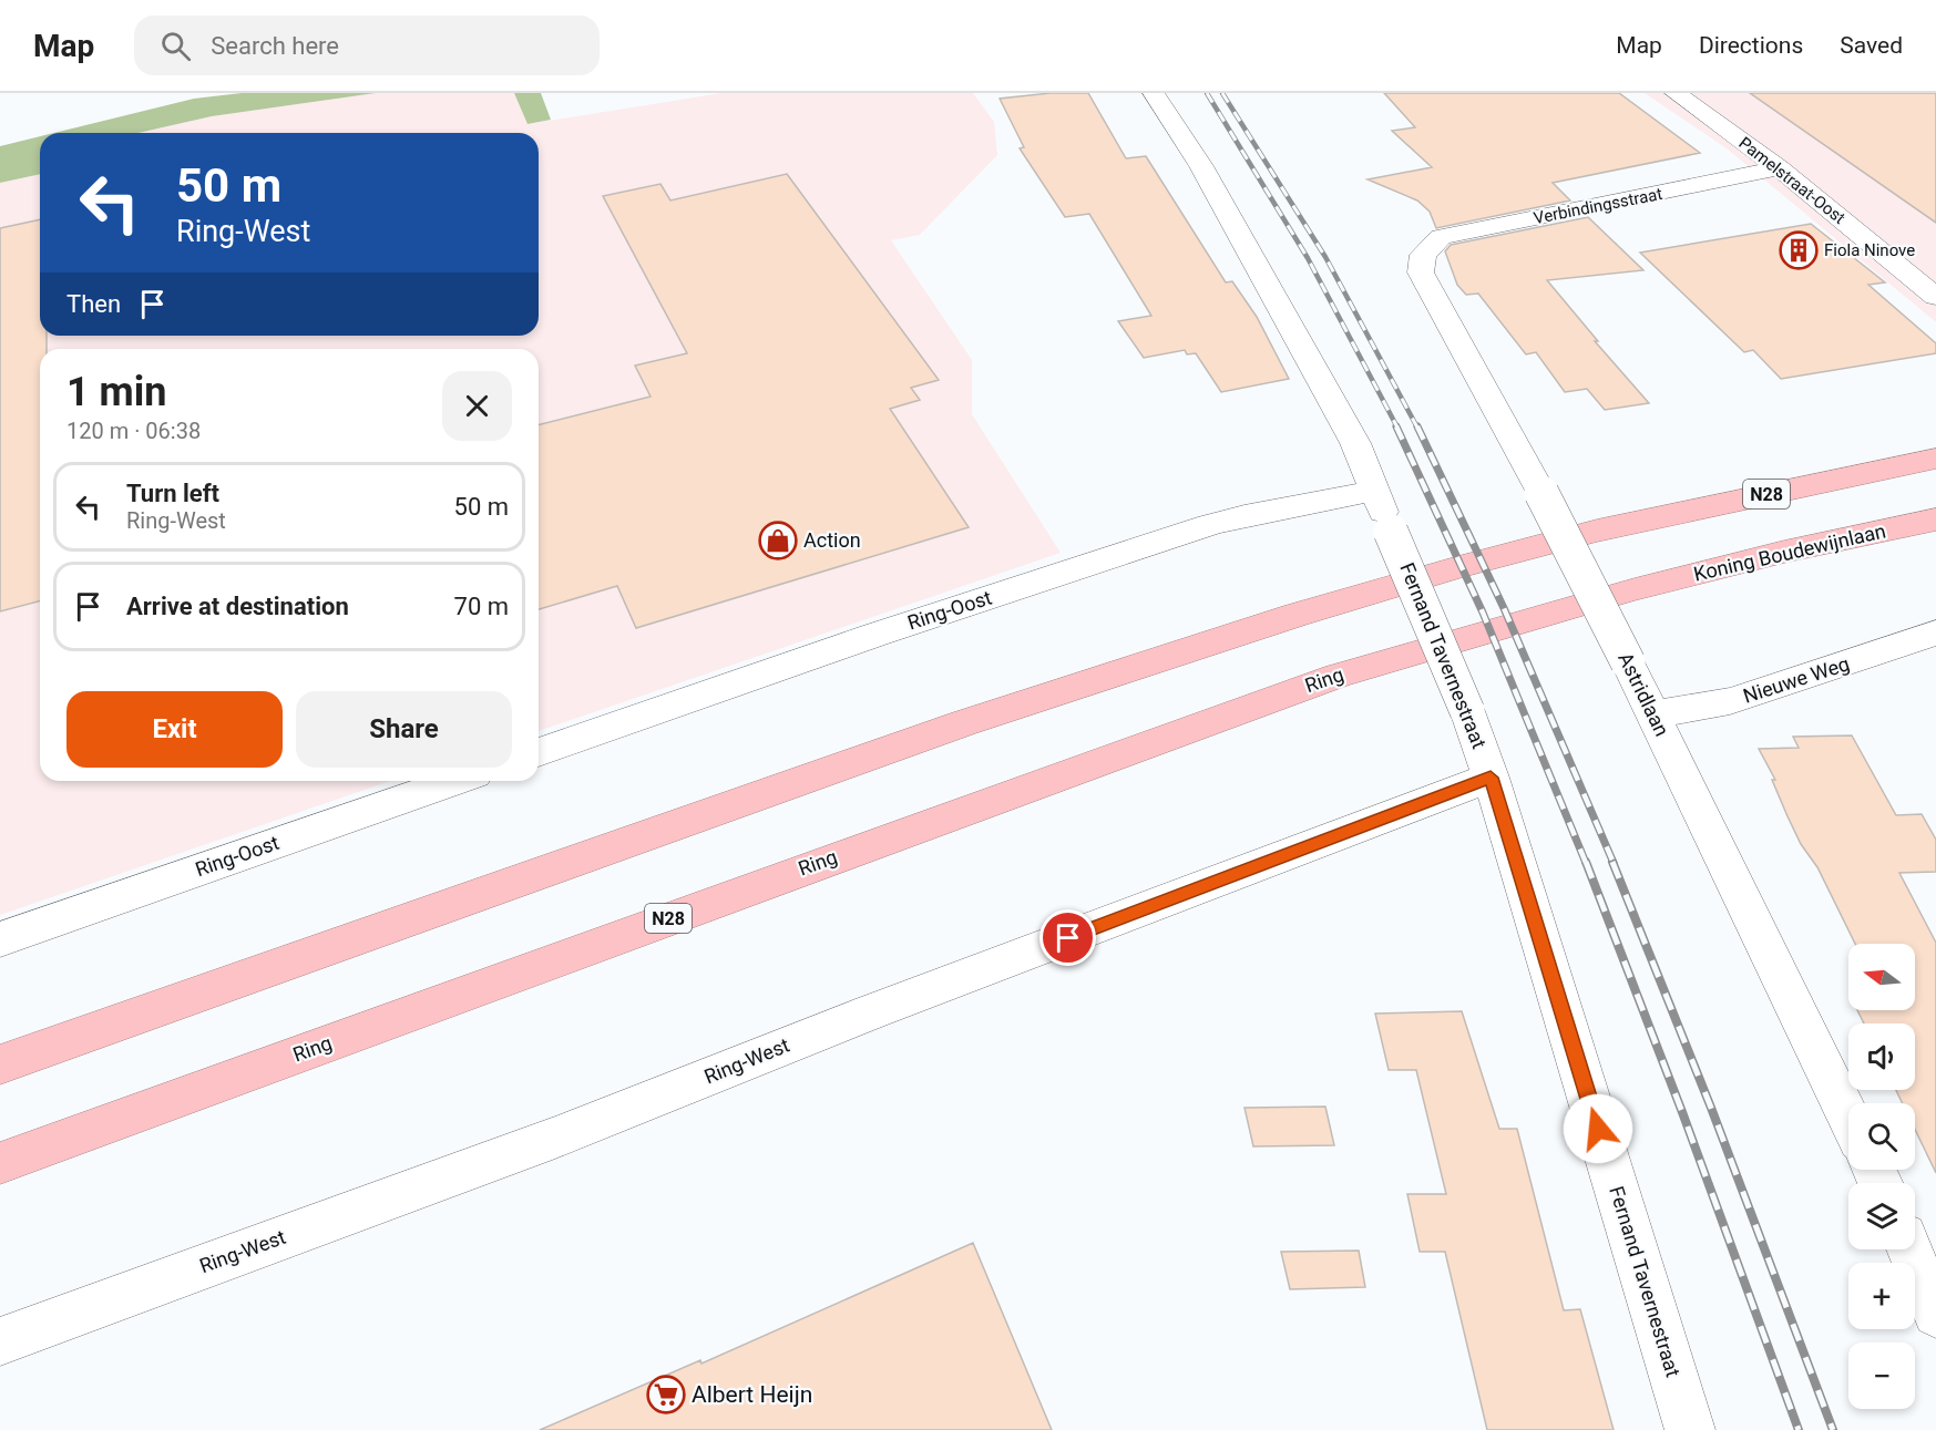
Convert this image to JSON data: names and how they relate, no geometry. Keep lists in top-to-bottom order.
{
  "streets": {
    "highway": ["N28", "Koning Boudewijnlaan", "Ring"],
    "street": [
      "Pamelstraat-Oost",
      "Verbindingsstraat",
      "Ring-Oost",
      "Fernand Tavernestraat",
      "Nieuwe Weg",
      "Astridlaan",
      "Ring-West"
    ]
  },
  "crossings": [
    ["Pamelstraat-Oost", "Verbindingsstraat"],
    ["Verbindingsstraat", "Astridlaan"],
    ["Koning Boudewijnlaan", "Ring"],
    ["Ring-Oost", "Fernand Tavernestraat"],
    ["Fernand Tavernestraat", "Ring-West"],
    ["Nieuwe Weg", "Astridlaan"]
  ],
  "places": {
    "building": ["Fiola Ninove"],
    "shop": ["Action"],
    "supermarket": ["Albert Heijn"]
  },
  "north": "left",
  "page": {
    "header": "Map",
    "search": "Search here",
    "nav": ["Map", "Directions", "Saved"],
    "turn": ["50 m", "Ring-West"],
    "then": "Then",
    "heading": ["1 min", "120 m · 06:38"],
    "list": [
      {
        "name": "Turn left",
        "note": "Ring-West",
        "value": "50 m"
      },
      {
        "name": "Arrive at destination",
        "value": "70 m"
      }
    ],
    "buttons": ["Exit", "Share"],
    "map_buttons": ["+", "−"]
  }
}
